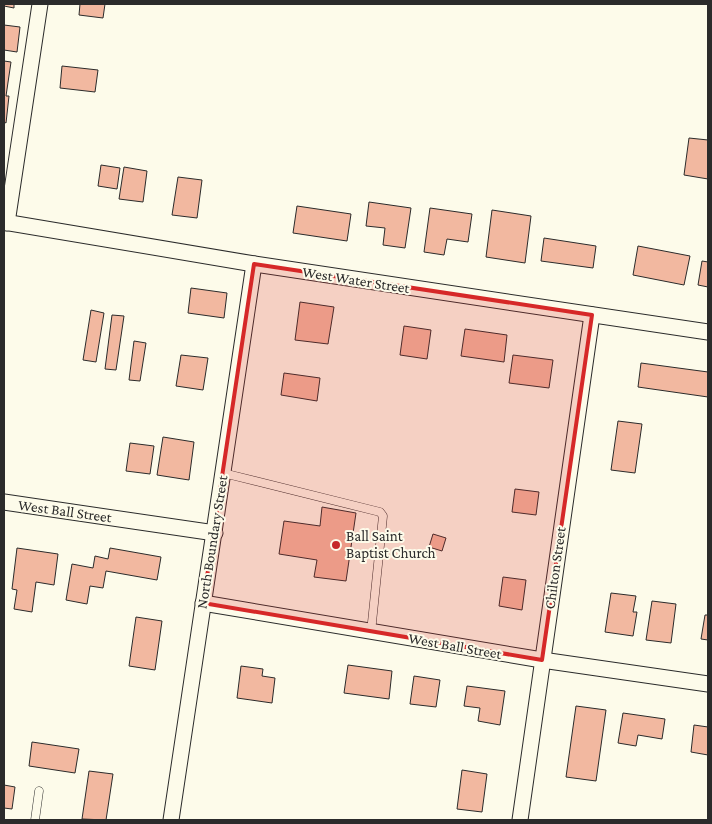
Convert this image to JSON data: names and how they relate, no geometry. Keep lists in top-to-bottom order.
{
  "streets": {
    "street": [
      "West Water Street",
      "West Ball Street",
      "North Boundary Street",
      "Chilton Street"
    ]
  },
  "crossings": [
    ["West Water Street", "North Boundary Street"],
    ["West Water Street", "Chilton Street"],
    ["West Ball Street", "North Boundary Street"],
    ["West Ball Street", "Chilton Street"]
  ],
  "places": ["Ball Saint Baptist Church"]
}
